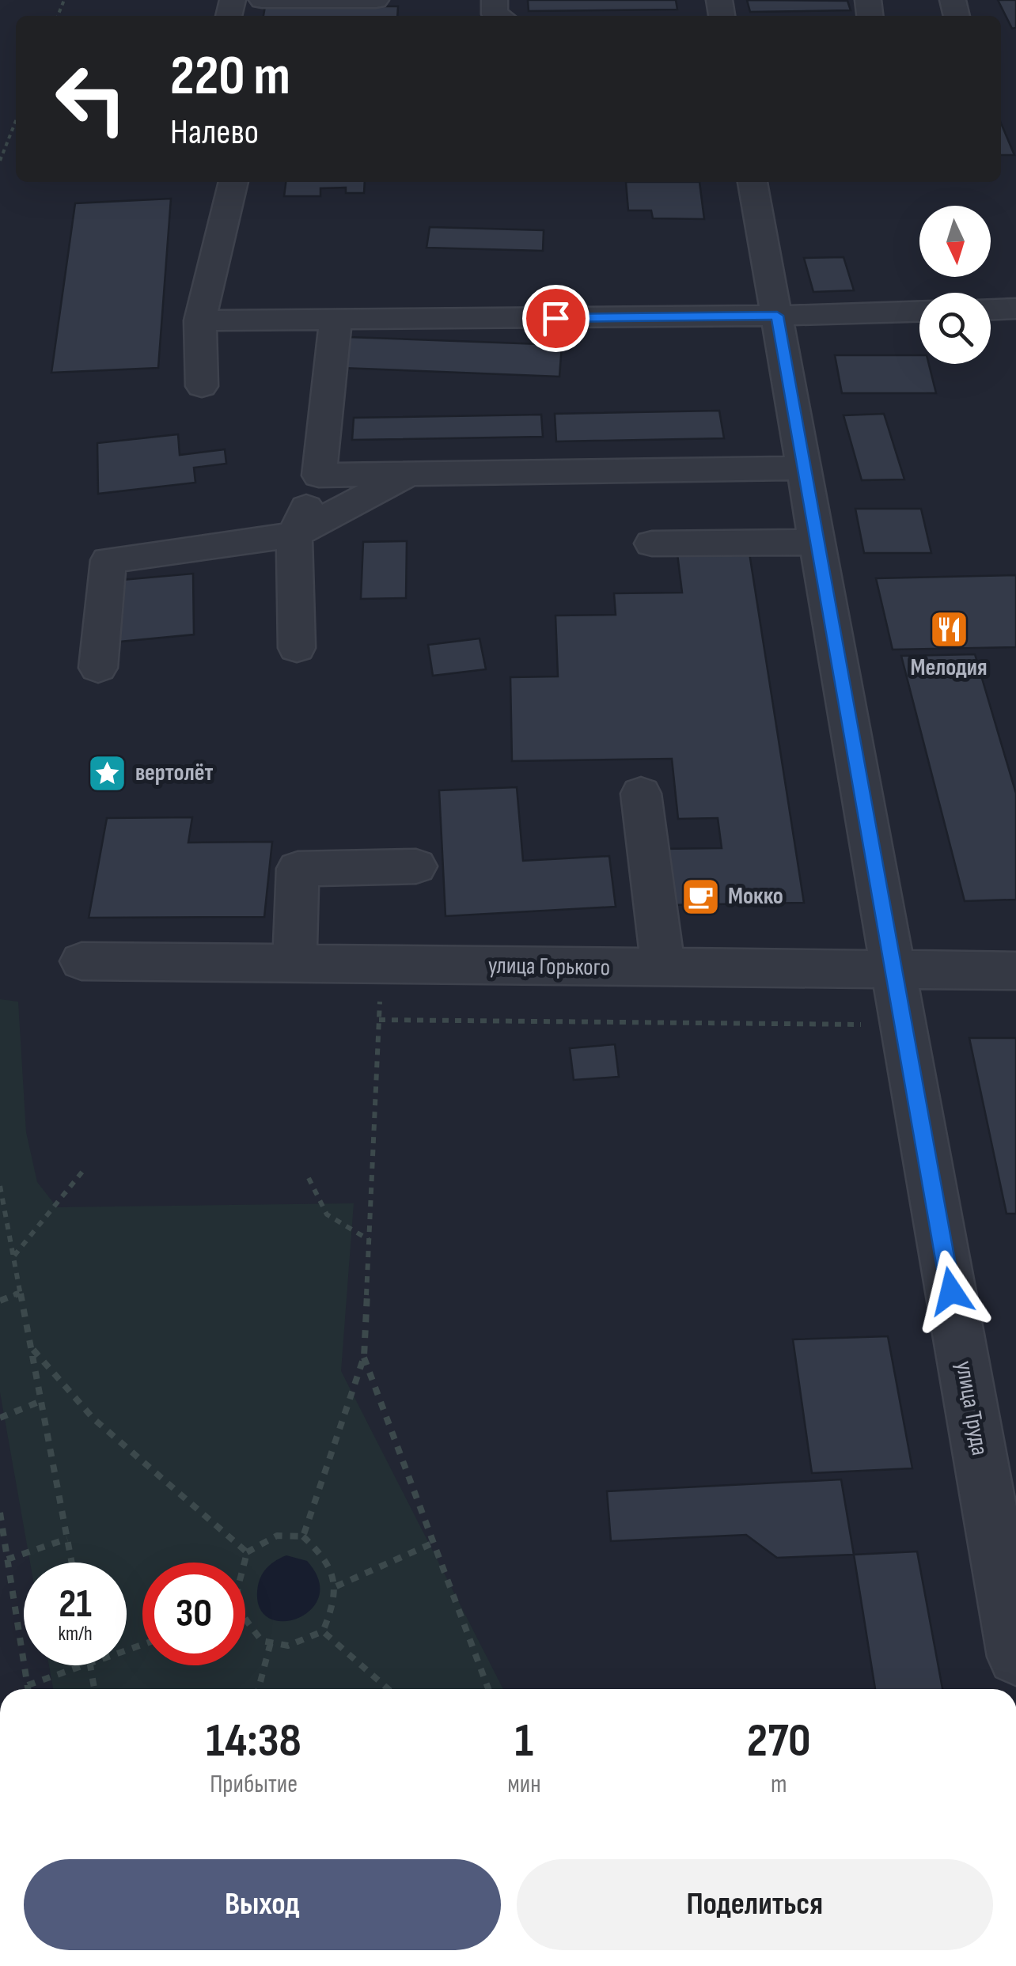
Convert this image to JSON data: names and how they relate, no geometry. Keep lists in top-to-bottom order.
{
  "streets": {
    "street": ["улица Горького", "улица Труда"]
  },
  "crossings": [
    ["улица Горького", "улица Труда"]
  ],
  "places": {
    "restaurant": ["Мелодия"],
    "place": ["вертолёт"],
    "cafe": ["Мокко"]
  },
  "north": "bottom",
  "page": {
    "turn": ["220 m", "Налево"],
    "speed": "21 km/h",
    "limit": "30",
    "eta": [
      "14:38",
      "Прибытие",
      "1",
      "мин",
      "270",
      "m"
    ],
    "buttons": ["Выход", "Поделиться"]
  }
}
